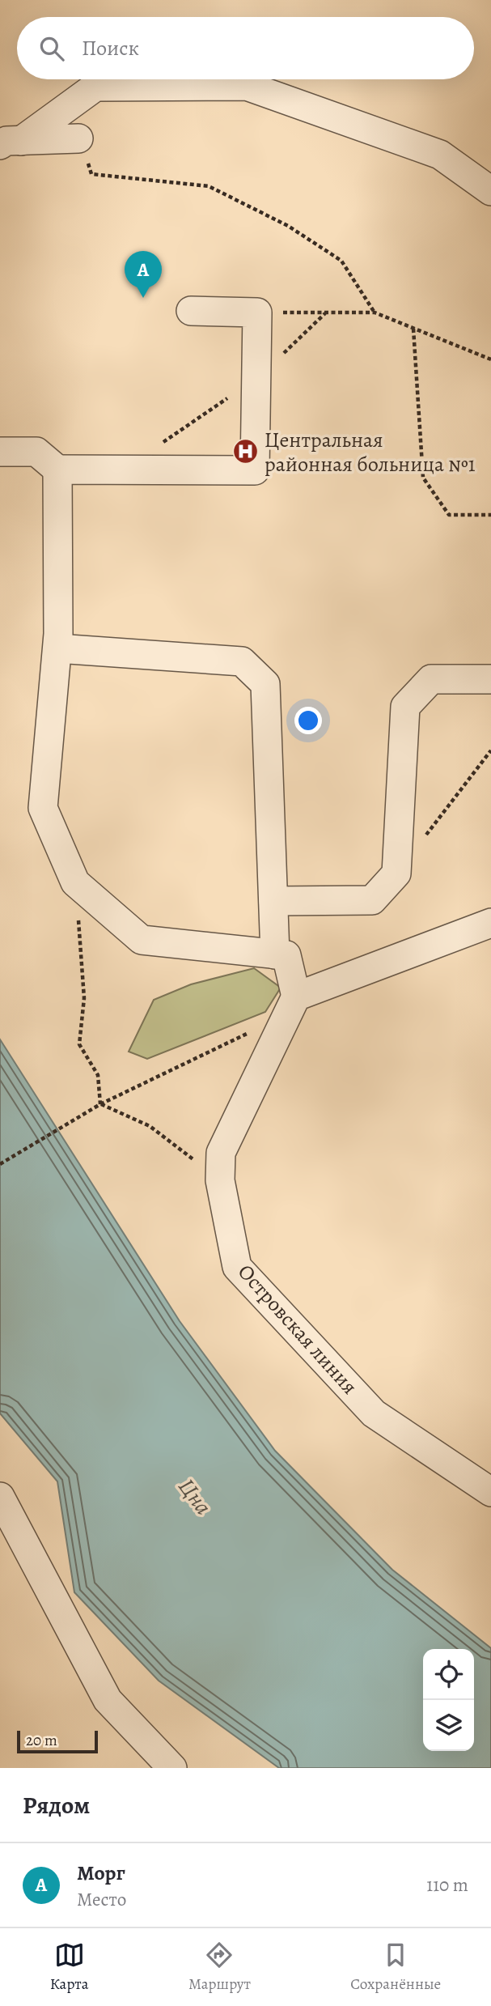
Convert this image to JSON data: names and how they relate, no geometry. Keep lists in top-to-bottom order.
{
  "streets": {
    "street": ["Островская линия"]
  },
  "water": ["Цна"],
  "places": {
    "hospital": ["Центральная районная больница №1"]
  },
  "scale_bar": "20 m",
  "page": {
    "search": "Поиск",
    "pins": "A",
    "scale": "20 m",
    "heading": "Рядом",
    "list": [
      {
        "mark": "A",
        "name": "Морг",
        "note": "Место",
        "value": "110 m"
      }
    ],
    "nav": ["Карта", "Маршрут", "Сохранённые"]
  }
}
